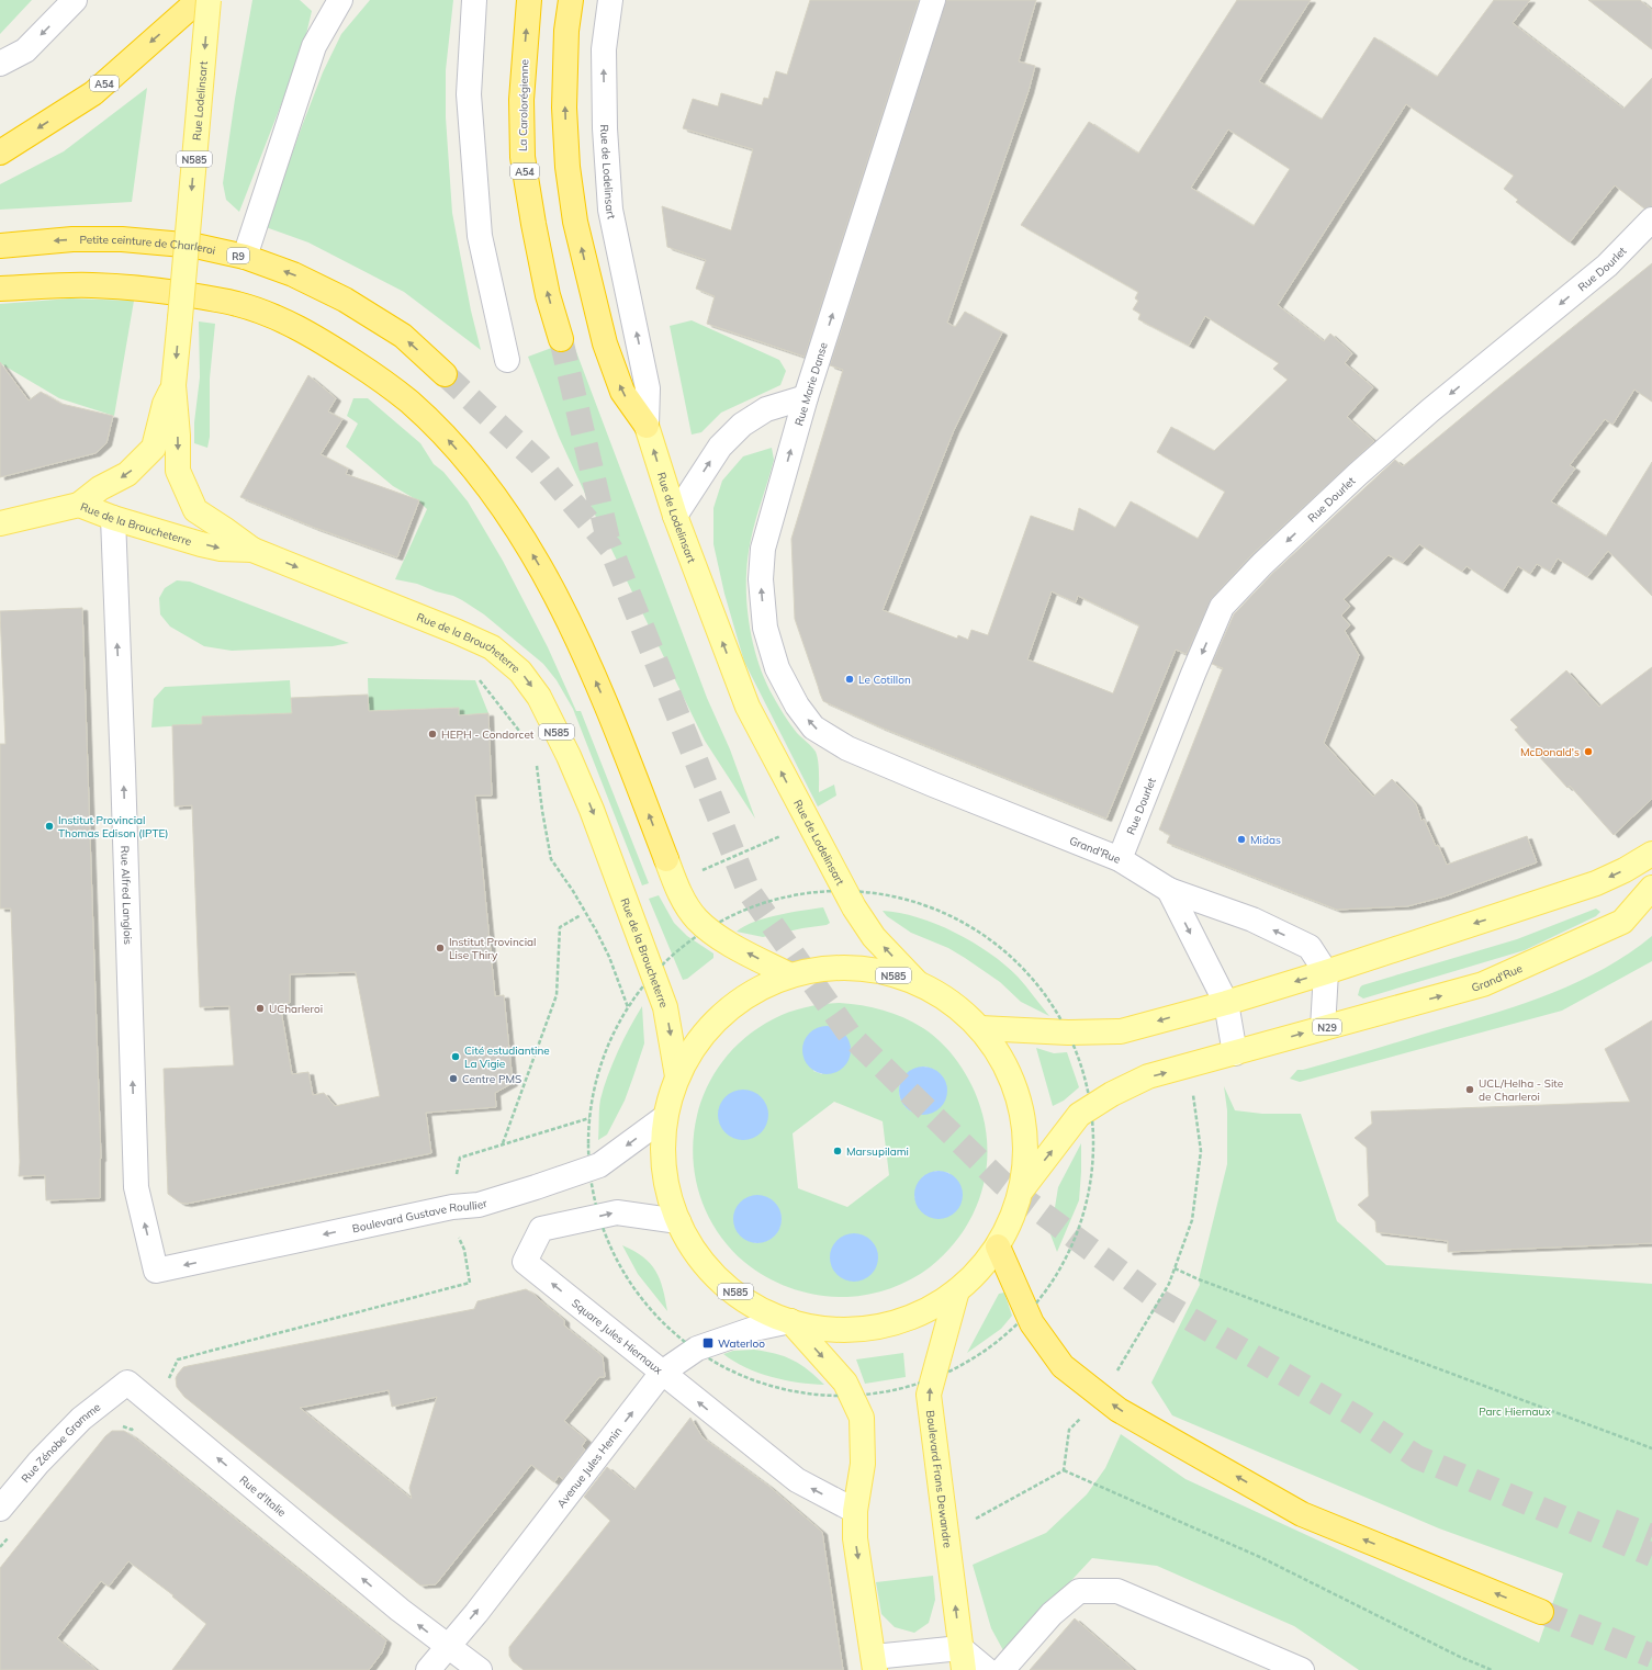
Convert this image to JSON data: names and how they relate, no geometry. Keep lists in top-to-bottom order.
{
  "streets": {
    "highway": [
      "A54",
      "La Carolorégienne",
      "Petite ceinture de Charleroi",
      "R9"
    ],
    "main road": [
      "Rue Lodelinsart",
      "N585",
      "Rue de Lodelinsart",
      "Rue de la Broucheterre",
      "Grand'Rue",
      "N29",
      "Boulevard Frans Dewandre"
    ],
    "street": [
      "Rue Dourlet",
      "Rue Marie Danse",
      "Rue Alfred Langlois",
      "Boulevard Gustave Roullier",
      "Square Jules Hiernaux",
      "Rue Zénobe Gramme",
      "Avenue Jules Henin",
      "Rue d'Italie"
    ]
  },
  "crossings": [
    ["Rue Lodelinsart", "Rue de la Broucheterre"],
    ["N585", "Rue de Lodelinsart"],
    ["N585", "Rue de la Broucheterre"],
    ["N585", "Grand'Rue"],
    ["N585", "Boulevard Gustave Roullier"],
    ["N585", "Square Jules Hiernaux"],
    ["N585", "Avenue Jules Henin"],
    ["N585", "Boulevard Frans Dewandre"],
    ["Rue Dourlet", "Grand'Rue"],
    ["Rue Marie Danse", "Grand'Rue"],
    ["Rue de la Broucheterre", "Rue Alfred Langlois"],
    ["Rue Alfred Langlois", "Boulevard Gustave Roullier"],
    ["Square Jules Hiernaux", "Avenue Jules Henin"],
    ["Rue Zénobe Gramme", "Rue d'Italie"],
    ["Avenue Jules Henin", "Rue d'Italie"]
  ],
  "one_way": [
    "Rue Lodelinsart",
    "Petite ceinture de Charleroi",
    "Rue Dourlet",
    "Rue Marie Danse",
    "Rue de la Broucheterre",
    "Rue Alfred Langlois",
    "Boulevard Gustave Roullier",
    "Avenue Jules Henin",
    "Rue d'Italie"
  ],
  "parks": ["Parc Hiernaux"],
  "places": {
    "other": [
      "Le Cotillon",
      "HEPH - Condorcet",
      "McDonald's",
      "Institut Provincial Thomas Edison (IPTE)",
      "Midas",
      "Institut Provincial Lise Thiry",
      "UCharleroi",
      "Cité estudiantine La Vigie",
      "Centre PMS",
      "UCL/Helha - Site de Charleroi",
      "Marsupilami"
    ],
    "transit": ["Waterloo"]
  }
}
